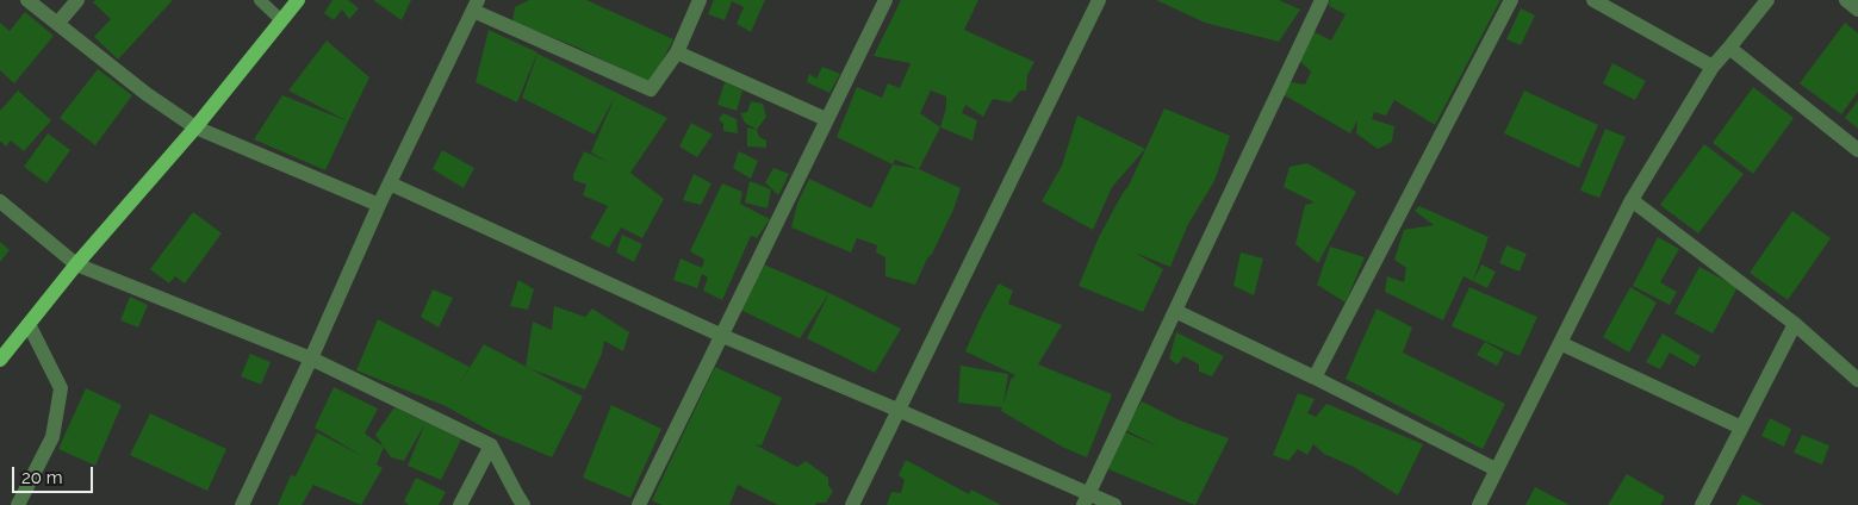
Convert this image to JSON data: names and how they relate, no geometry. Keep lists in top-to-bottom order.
{
  "scale_bar": "20 m"
}
